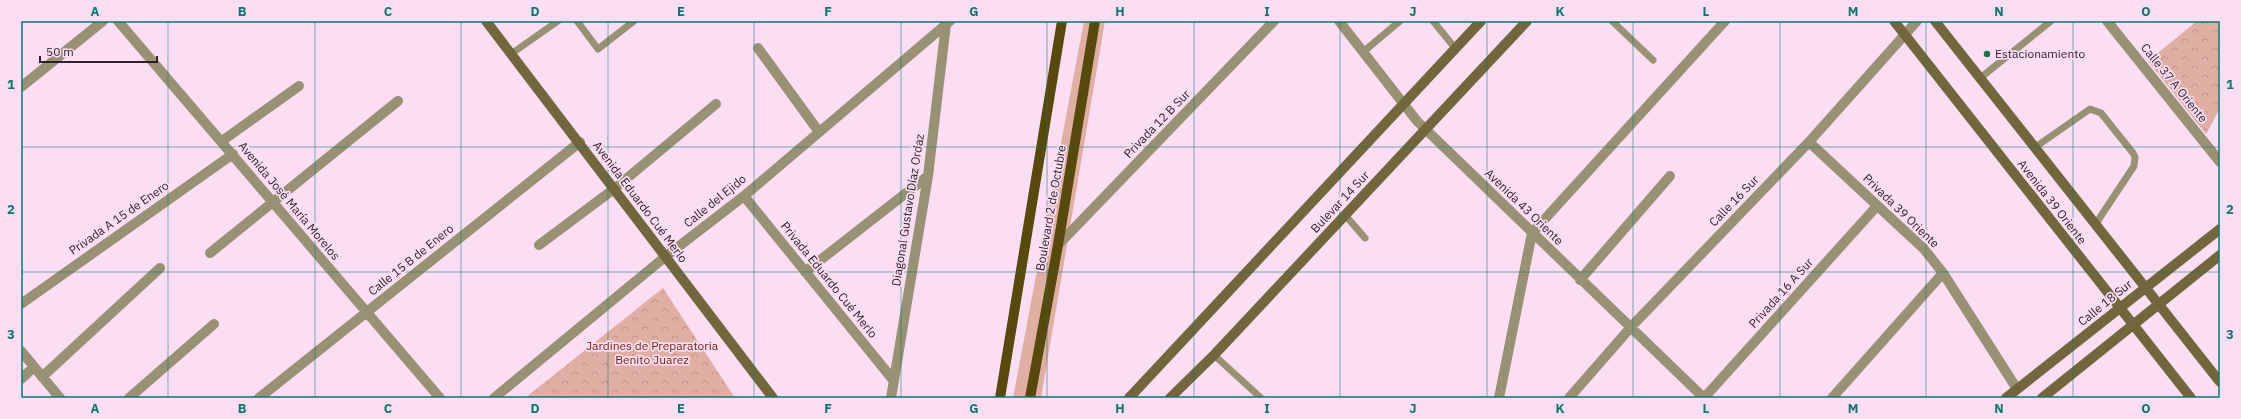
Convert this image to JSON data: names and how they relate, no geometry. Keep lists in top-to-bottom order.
{
  "streets": {
    "main road": [
      "Avenida Eduardo Cué Merlo",
      "Bulevar 14 Sur",
      "Avenida 39 Oriente",
      "Boulevard 2 de Octubre",
      "Calle 18 Sur"
    ],
    "street": [
      "Calle 37 A Oriente",
      "Privada 12 B Sur",
      "Avenida José María Morelos",
      "Calle del Ejido",
      "Calle 16 Sur",
      "Avenida 43 Oriente",
      "Diagonal Gustavo Díaz Ordaz",
      "Privada 39 Oriente",
      "Privada A 15 de Enero",
      "Calle 15 B de Enero",
      "Privada Eduardo Cué Merlo",
      "Privada 16 A Sur"
    ]
  },
  "crossings": [
    ["Privada 12 B Sur", "Boulevard 2 de Octubre"],
    ["Avenida José María Morelos", "Privada A 15 de Enero"],
    ["Avenida José María Morelos", "Calle 15 B de Enero"],
    ["Calle del Ejido", "Avenida Eduardo Cué Merlo"],
    ["Calle del Ejido", "Diagonal Gustavo Díaz Ordaz"],
    ["Calle del Ejido", "Privada Eduardo Cué Merlo"],
    ["Calle 16 Sur", "Avenida 39 Oriente"],
    ["Calle 16 Sur", "Avenida 43 Oriente"],
    ["Calle 16 Sur", "Privada 39 Oriente"],
    ["Avenida Eduardo Cué Merlo", "Calle 15 B de Enero"],
    ["Bulevar 14 Sur", "Avenida 43 Oriente"],
    ["Avenida 39 Oriente", "Calle 18 Sur"],
    ["Avenida 43 Oriente", "Privada 16 A Sur"],
    ["Diagonal Gustavo Díaz Ordaz", "Privada Eduardo Cué Merlo"],
    ["Privada 39 Oriente", "Privada 16 A Sur"],
    ["Privada 39 Oriente", "Calle 18 Sur"]
  ],
  "parks": ["Jardines de Preparatoria Benito Juarez"],
  "places": ["Estacionamiento"],
  "scale_bar": "50 m",
  "grid": {
    "columns": [
      "A",
      "B",
      "C",
      "D",
      "E",
      "F",
      "G",
      "H",
      "I",
      "J",
      "K",
      "L",
      "M",
      "N",
      "O"
    ],
    "rows": ["1", "2", "3"]
  }
}
